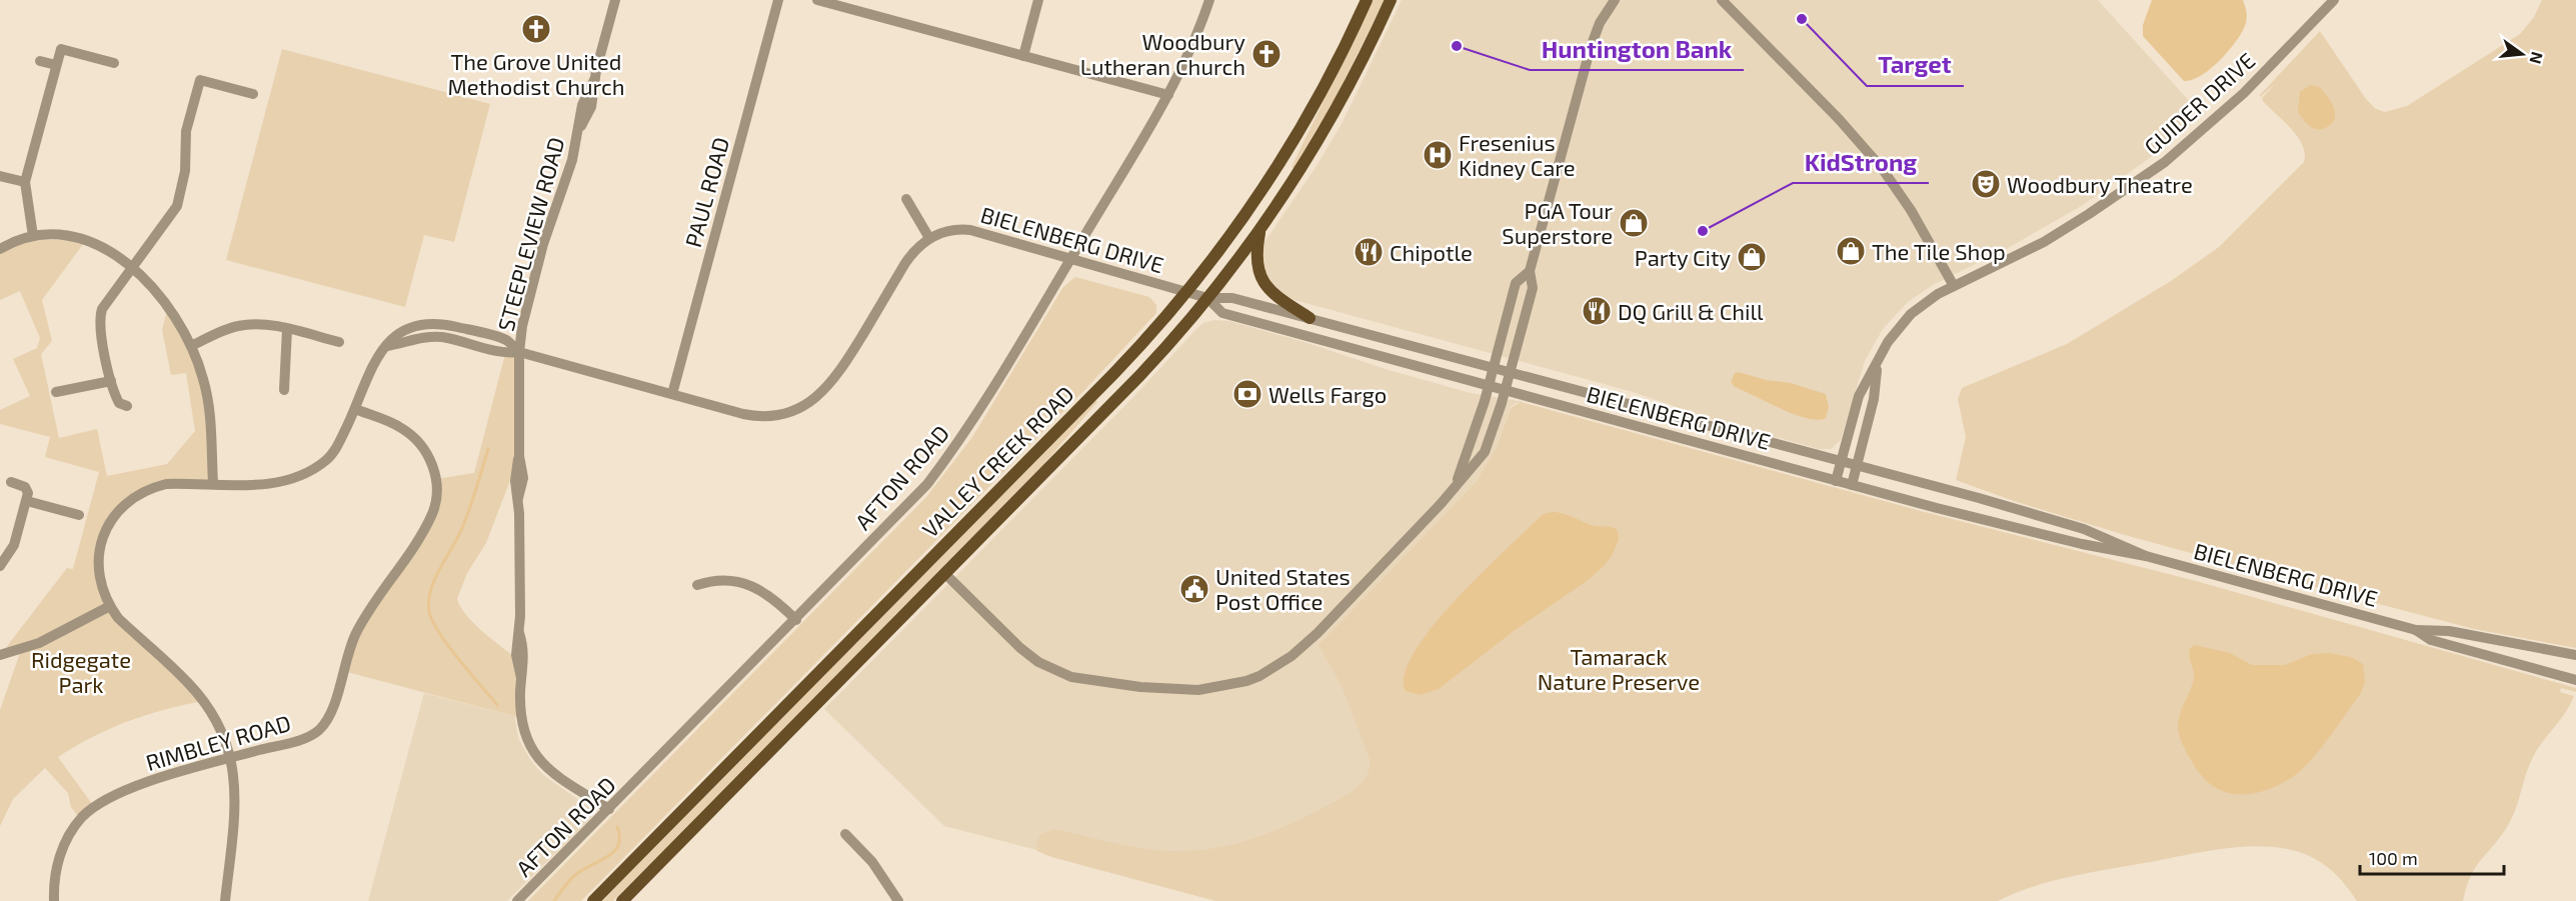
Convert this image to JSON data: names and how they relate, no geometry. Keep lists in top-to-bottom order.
{
  "streets": {
    "main road": ["VALLEY CREEK ROAD"],
    "street": [
      "GUIDER DRIVE",
      "PAUL ROAD",
      "STEEPLEVIEW ROAD",
      "BIELENBERG DRIVE",
      "AFTON ROAD",
      "RIMBLEY ROAD"
    ]
  },
  "crossings": [
    ["GUIDER DRIVE", "BIELENBERG DRIVE"],
    ["PAUL ROAD", "BIELENBERG DRIVE"],
    ["STEEPLEVIEW ROAD", "BIELENBERG DRIVE"],
    ["STEEPLEVIEW ROAD", "AFTON ROAD"],
    ["BIELENBERG DRIVE", "VALLEY CREEK ROAD"],
    ["BIELENBERG DRIVE", "AFTON ROAD"],
    ["BIELENBERG DRIVE", "RIMBLEY ROAD"]
  ],
  "parks": ["Tamarack Nature Preserve", "Ridgegate Park"],
  "places": {
    "other": ["Target", "Huntington Bank", "KidStrong"],
    "church": ["The Grove United Methodist Church", "Woodbury Lutheran Church"],
    "hospital": ["Fresenius Kidney Care"],
    "theatre": ["Woodbury Theatre"],
    "shop": ["PGA Tour Superstore", "The Tile Shop", "Party City"],
    "restaurant": ["Chipotle", "DQ Grill & Chill"],
    "bank": ["Wells Fargo"],
    "public building": ["United States Post Office"]
  },
  "scale_bar": "100 m",
  "north": "right"
}
